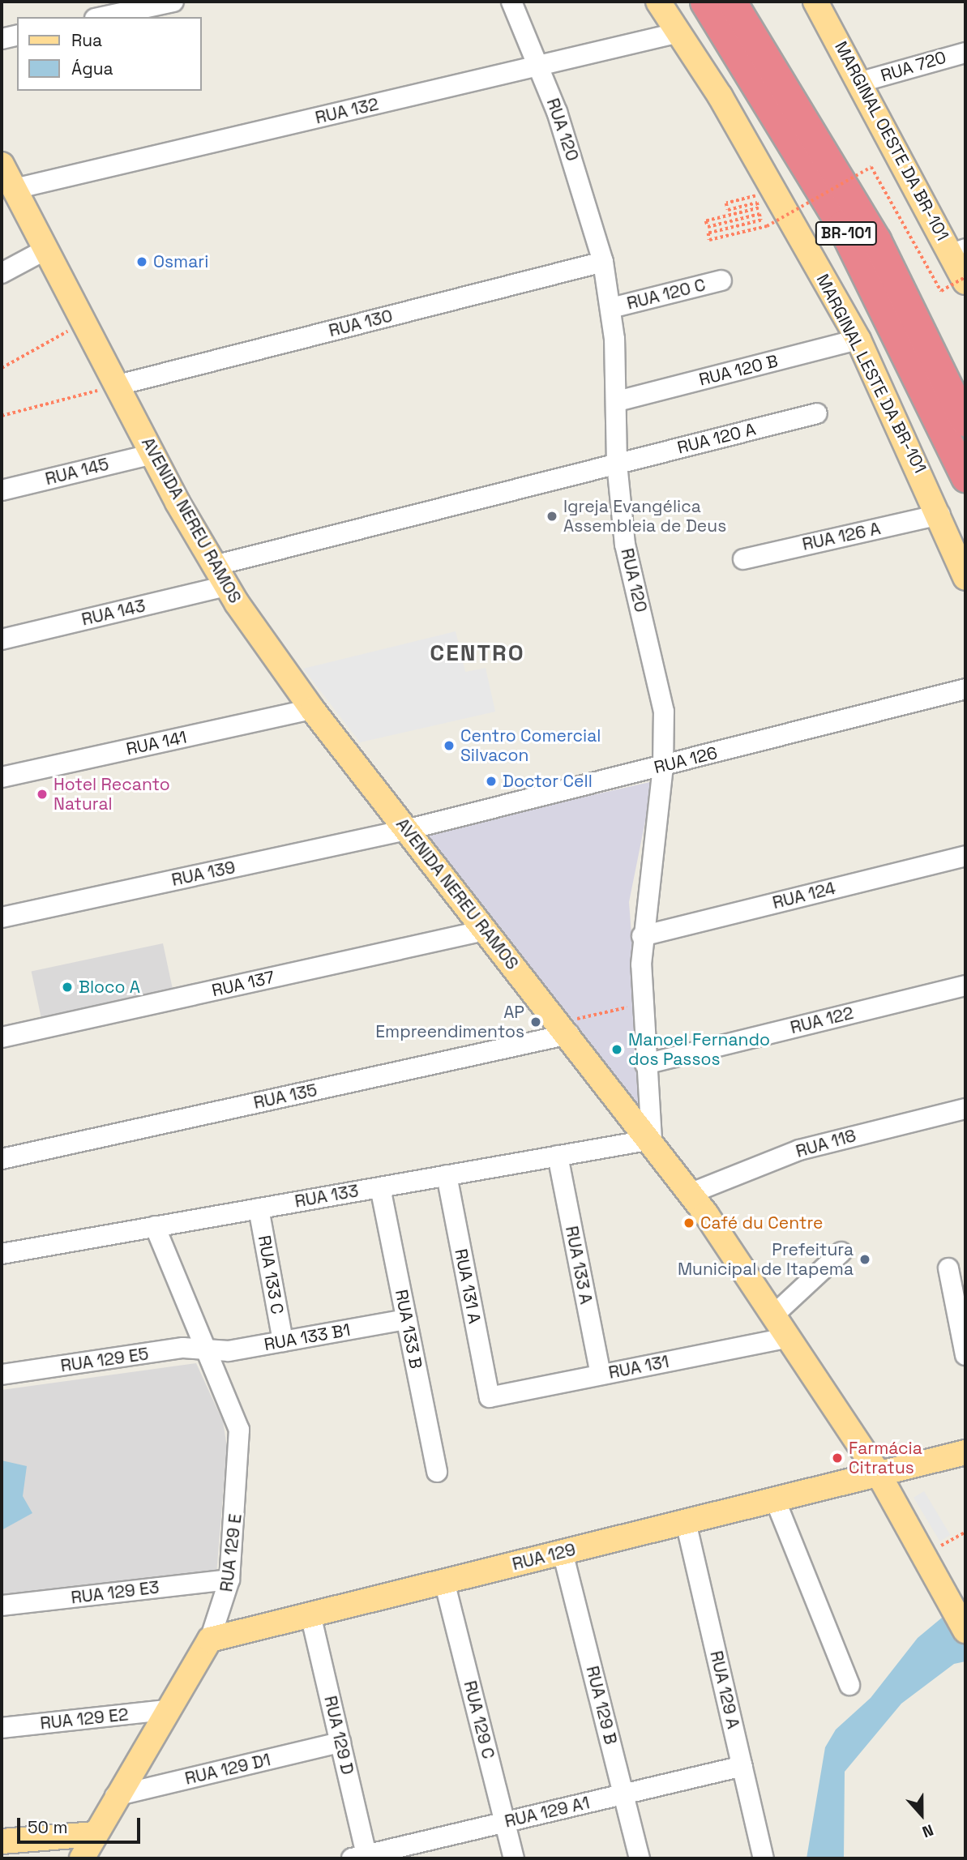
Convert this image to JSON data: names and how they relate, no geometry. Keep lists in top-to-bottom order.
{
  "streets": {
    "highway": ["BR-101"],
    "main road": [
      "MARGINAL OESTE DA BR-101",
      "MARGINAL LESTE DA BR-101",
      "AVENIDA NEREU RAMOS",
      "RUA 129 E",
      "RUA 129"
    ],
    "street": [
      "RUA 720",
      "RUA 132",
      "RUA 120",
      "RUA 120 C",
      "RUA 130",
      "RUA 120 B",
      "RUA 120 A",
      "RUA 145",
      "RUA 126 A",
      "RUA 143",
      "RUA 141",
      "RUA 126",
      "RUA 139",
      "RUA 124",
      "RUA 137",
      "RUA 122",
      "RUA 135",
      "RUA 118",
      "RUA 133",
      "RUA 133 A",
      "RUA 133 C",
      "RUA 131 A",
      "RUA 133 B",
      "RUA 133 B1",
      "RUA 129 E5",
      "RUA 131",
      "RUA 129 E3",
      "RUA 129 A",
      "RUA 129 B",
      "RUA 129 E2",
      "RUA 129 C",
      "RUA 129 D",
      "RUA 129 D1",
      "RUA 129 A1"
    ]
  },
  "crossings": [
    ["RUA 720", "MARGINAL OESTE DA BR-101"],
    ["RUA 132", "RUA 120"],
    ["RUA 132", "MARGINAL LESTE DA BR-101"],
    ["RUA 132", "AVENIDA NEREU RAMOS"],
    ["RUA 120", "RUA 120 C"],
    ["RUA 120", "RUA 130"],
    ["RUA 120", "RUA 120 B"],
    ["RUA 120", "RUA 120 A"],
    ["RUA 120", "AVENIDA NEREU RAMOS"],
    ["RUA 120", "RUA 126"],
    ["RUA 120", "RUA 124"],
    ["RUA 120", "RUA 122"],
    ["RUA 120", "RUA 133"],
    ["RUA 130", "AVENIDA NEREU RAMOS"],
    ["RUA 120 B", "MARGINAL LESTE DA BR-101"],
    ["MARGINAL LESTE DA BR-101", "RUA 126 A"],
    ["RUA 120 A", "AVENIDA NEREU RAMOS"],
    ["RUA 120 A", "RUA 143"],
    ["RUA 145", "AVENIDA NEREU RAMOS"],
    ["AVENIDA NEREU RAMOS", "RUA 143"],
    ["AVENIDA NEREU RAMOS", "RUA 141"],
    ["AVENIDA NEREU RAMOS", "RUA 126"],
    ["AVENIDA NEREU RAMOS", "RUA 139"],
    ["AVENIDA NEREU RAMOS", "RUA 137"],
    ["AVENIDA NEREU RAMOS", "RUA 135"],
    ["AVENIDA NEREU RAMOS", "RUA 118"],
    ["AVENIDA NEREU RAMOS", "RUA 133"],
    ["AVENIDA NEREU RAMOS", "RUA 131"],
    ["AVENIDA NEREU RAMOS", "RUA 129"],
    ["RUA 126", "RUA 139"],
    ["RUA 133", "RUA 133 A"],
    ["RUA 133", "RUA 133 C"],
    ["RUA 133", "RUA 131 A"],
    ["RUA 133", "RUA 133 B"],
    ["RUA 133", "RUA 129 E"],
    ["RUA 133 A", "RUA 131"],
    ["RUA 133 C", "RUA 133 B1"],
    ["RUA 131 A", "RUA 131"],
    ["RUA 133 B", "RUA 133 B1"],
    ["RUA 133 B1", "RUA 129 E5"],
    ["RUA 133 B1", "RUA 129 E"],
    ["RUA 129 E5", "RUA 129 E"],
    ["RUA 129 E", "RUA 129"],
    ["RUA 129 E", "RUA 129 E3"],
    ["RUA 129 E", "RUA 129 E2"],
    ["RUA 129 E", "RUA 129 D1"],
    ["RUA 129", "RUA 129 A"],
    ["RUA 129", "RUA 129 B"],
    ["RUA 129", "RUA 129 C"],
    ["RUA 129", "RUA 129 D"],
    ["RUA 129 A", "RUA 129 A1"],
    ["RUA 129 B", "RUA 129 A1"],
    ["RUA 129 C", "RUA 129 A1"],
    ["RUA 129 D", "RUA 129 D1"],
    ["RUA 129 D", "RUA 129 A1"]
  ],
  "districts": ["CENTRO"],
  "places": [
    "Osmari",
    "Igreja Evangélica Assembleia de Deus",
    "Centro Comercial Silvacon",
    "Doctor Cell",
    "Hotel Recanto Natural",
    "Bloco A",
    "AP Empreendimentos",
    "Manoel Fernando dos Passos",
    "Café du Centre",
    "Prefeitura Municipal de Itapema",
    "Farmácia Citratus"
  ],
  "legend": ["Rua", "Água"],
  "scale_bar": "50 m",
  "north": "bottom"
}
